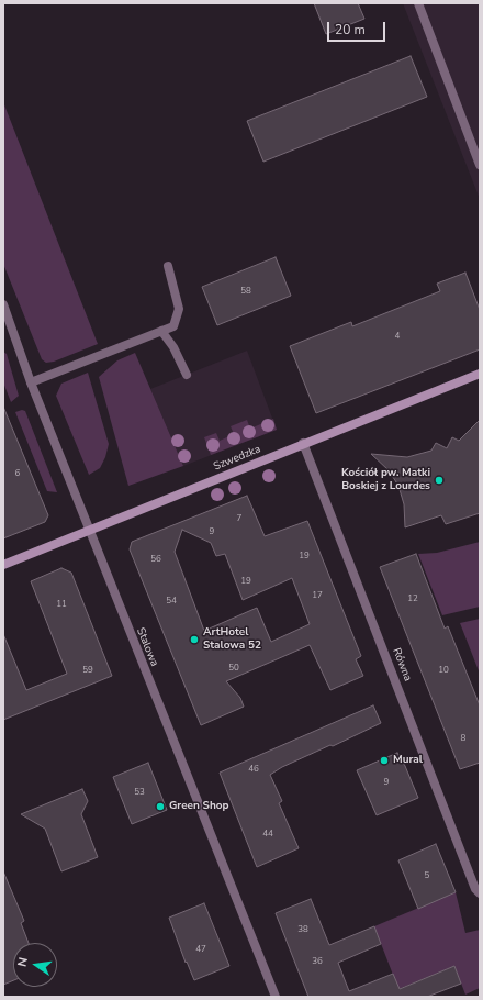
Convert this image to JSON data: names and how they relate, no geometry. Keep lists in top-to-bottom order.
{
  "streets": {
    "street": ["Szwedzka", "Stalowa", "Równa"]
  },
  "crossings": [
    ["Szwedzka", "Stalowa"],
    ["Szwedzka", "Równa"]
  ],
  "places": [
    "Kościół pw. Matki Boskiej z Lourdes",
    "ArtHotel Stalowa 52",
    "Mural",
    "Green Shop"
  ],
  "house_numbers": [
    "58",
    "4",
    "6",
    "7",
    "9",
    "19",
    "56",
    "19",
    "17",
    "12",
    "54",
    "11",
    "50",
    "59",
    "10",
    "8",
    "46",
    "9",
    "53",
    "44",
    "5",
    "38",
    "47",
    "36"
  ],
  "scale_bar": "20 m",
  "north": "left"
}
